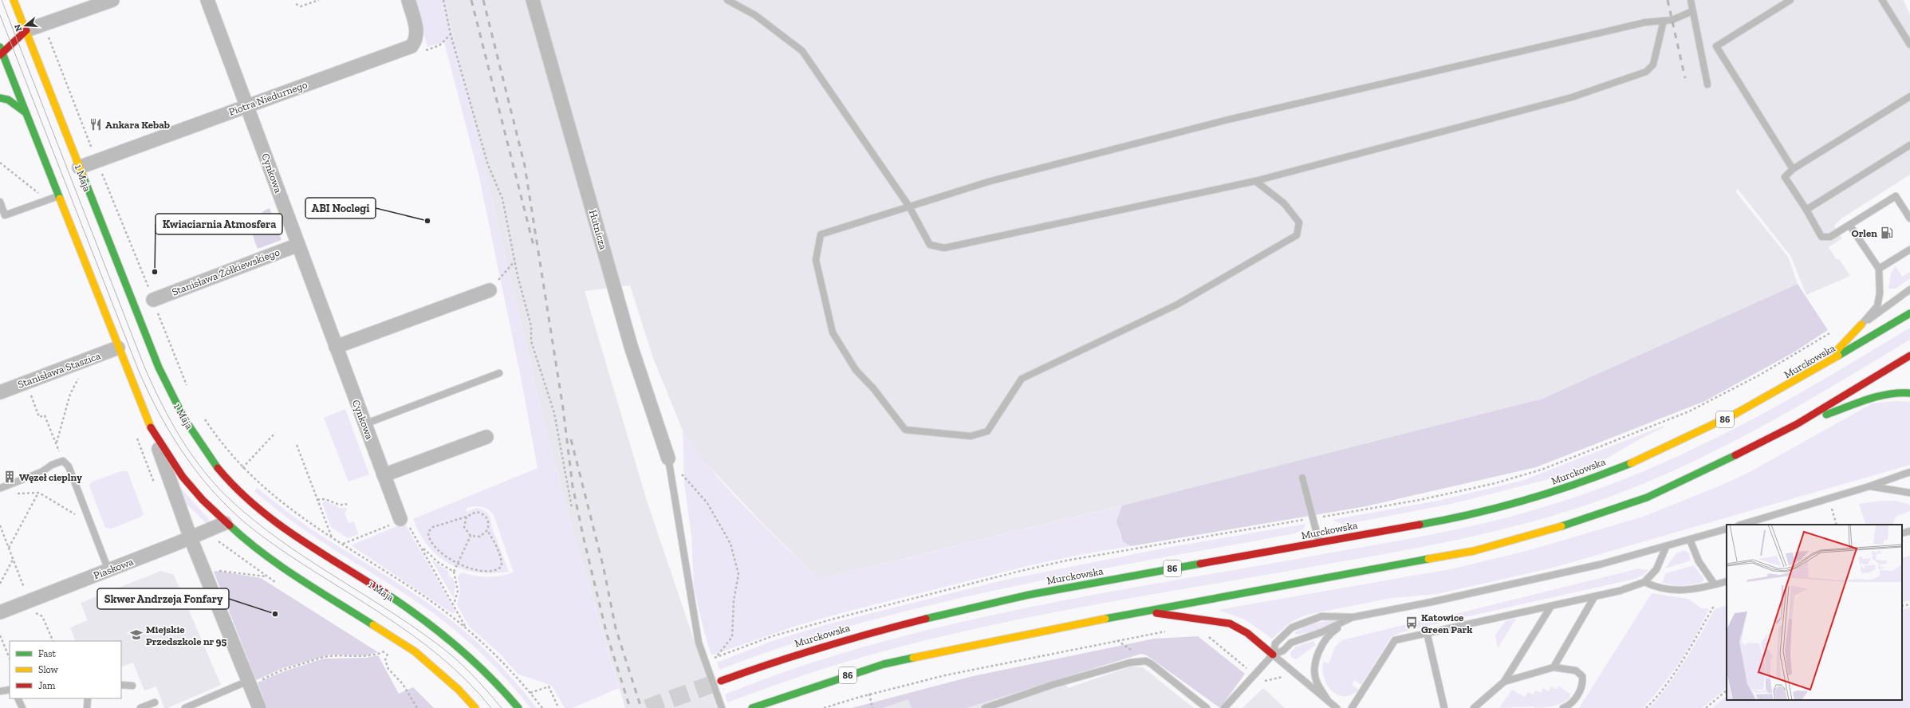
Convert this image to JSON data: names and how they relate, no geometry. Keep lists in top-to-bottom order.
{
  "streets": {
    "main road": ["1 Maja", "Murckowska", "86"],
    "street": [
      "Piotra Niedurnego",
      "Cynkowa",
      "Hutnicza",
      "Stanisława Żółkiewskiego",
      "Stanisława Staszica",
      "Piaskowa"
    ]
  },
  "crossings": [
    ["Piotra Niedurnego", "Cynkowa"],
    ["Piotra Niedurnego", "1 Maja"],
    ["Cynkowa", "Stanisława Żółkiewskiego"]
  ],
  "places": {
    "restaurant": ["Ankara Kebab"],
    "other": ["ABI Noclegi", "Kwiaciarnia Atmosfera", "Skwer Andrzeja Fonfary"],
    "fuel station": ["Orlen"],
    "building": ["Węzeł cieplny"],
    "bus stop": ["Katowice Green Park"],
    "school or university": ["Miejskie Przedszkole nr 95"]
  },
  "legend": ["Fast", "Slow", "Jam"],
  "north": "left"
}
